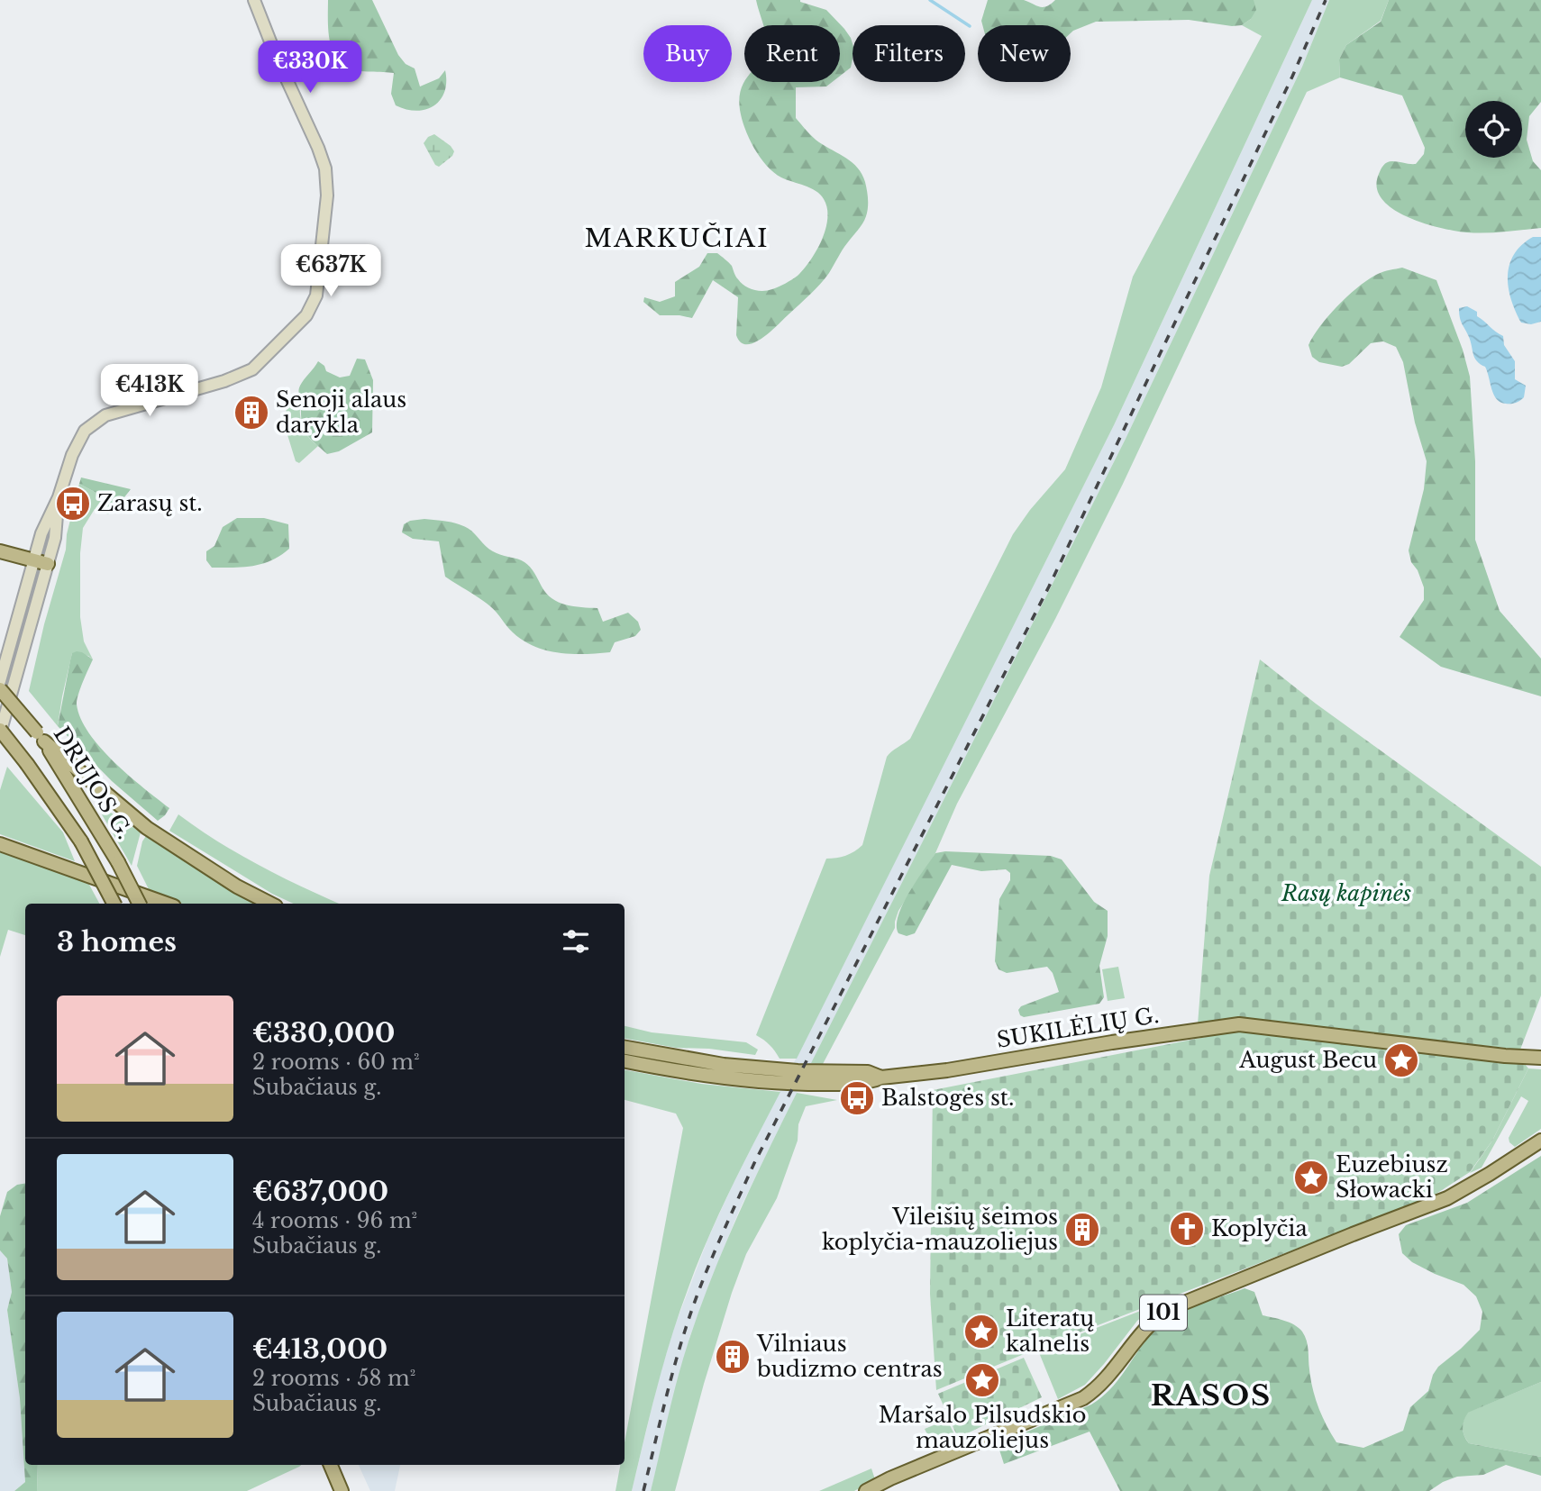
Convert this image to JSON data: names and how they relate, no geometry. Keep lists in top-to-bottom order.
{
  "streets": {
    "main road": ["DRUJOS G.", "SUKILĖLIŲ G.", "101"]
  },
  "districts": ["MARKUČIAI", "RASOS"],
  "parks": ["Rasų kapinės"],
  "places": {
    "building": ["Senoji alaus darykla", "Vileišių šeimos koplyčia-mauzoliejus", "Vilniaus budizmo centras"],
    "bus stop": ["Zarasų st.", "Balstogės st."],
    "place": [
      "August Becu",
      "Euzebiusz Słowacki",
      "Literatų kalnelis",
      "Maršalo Pilsudskio mauzoliejus"
    ],
    "church": ["Koplyčia"]
  },
  "page": {
    "chip": [
      "Buy",
      "Rent",
      "Filters",
      "New"
    ],
    "price": ["€330K", "€637K", "€413K"],
    "heading": "3 homes",
    "list": [
      {
        "name": "€330,000",
        "note": "2 rooms · 60 m² · Subačiaus g."
      },
      {
        "name": "€637,000",
        "note": "4 rooms · 96 m² · Subačiaus g."
      },
      {
        "name": "€413,000",
        "note": "2 rooms · 58 m² · Subačiaus g."
      }
    ]
  }
}
